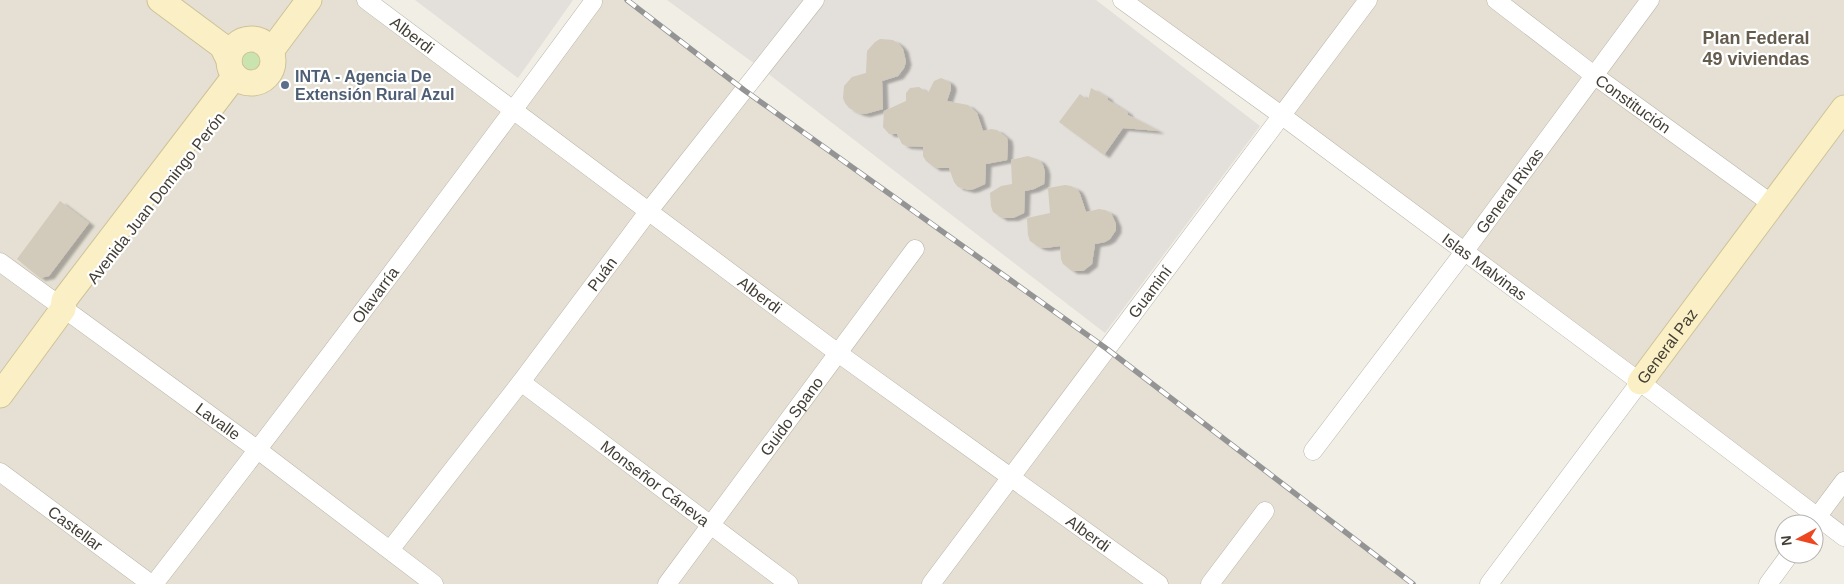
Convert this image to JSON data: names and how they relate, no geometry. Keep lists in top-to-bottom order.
{
  "streets": {
    "main road": ["Avenida Juan Domingo Perón", "General Paz"],
    "street": [
      "Alberdi",
      "Constitución",
      "General Rivas",
      "Islas Malvinas",
      "Puán",
      "Guaminí",
      "Olavarría",
      "Guido Spano",
      "Lavalle",
      "Monseñor Cáneva",
      "Castellar"
    ]
  },
  "crossings": [
    ["Alberdi", "Puán"],
    ["Alberdi", "Guaminí"],
    ["Alberdi", "Olavarría"],
    ["Alberdi", "Guido Spano"],
    ["Constitución", "General Rivas"],
    ["Constitución", "General Paz"],
    ["General Rivas", "Islas Malvinas"],
    ["Avenida Juan Domingo Perón", "Lavalle"],
    ["Islas Malvinas", "Guaminí"],
    ["Islas Malvinas", "General Paz"],
    ["Puán", "Lavalle"],
    ["Puán", "Monseñor Cáneva"],
    ["Olavarría", "Lavalle"],
    ["Olavarría", "Castellar"],
    ["Guido Spano", "Monseñor Cáneva"]
  ],
  "districts": ["Plan Federal 49 viviendas"],
  "places": ["INTA - Agencia De Extensión Rural Azul"],
  "north": "left"
}
